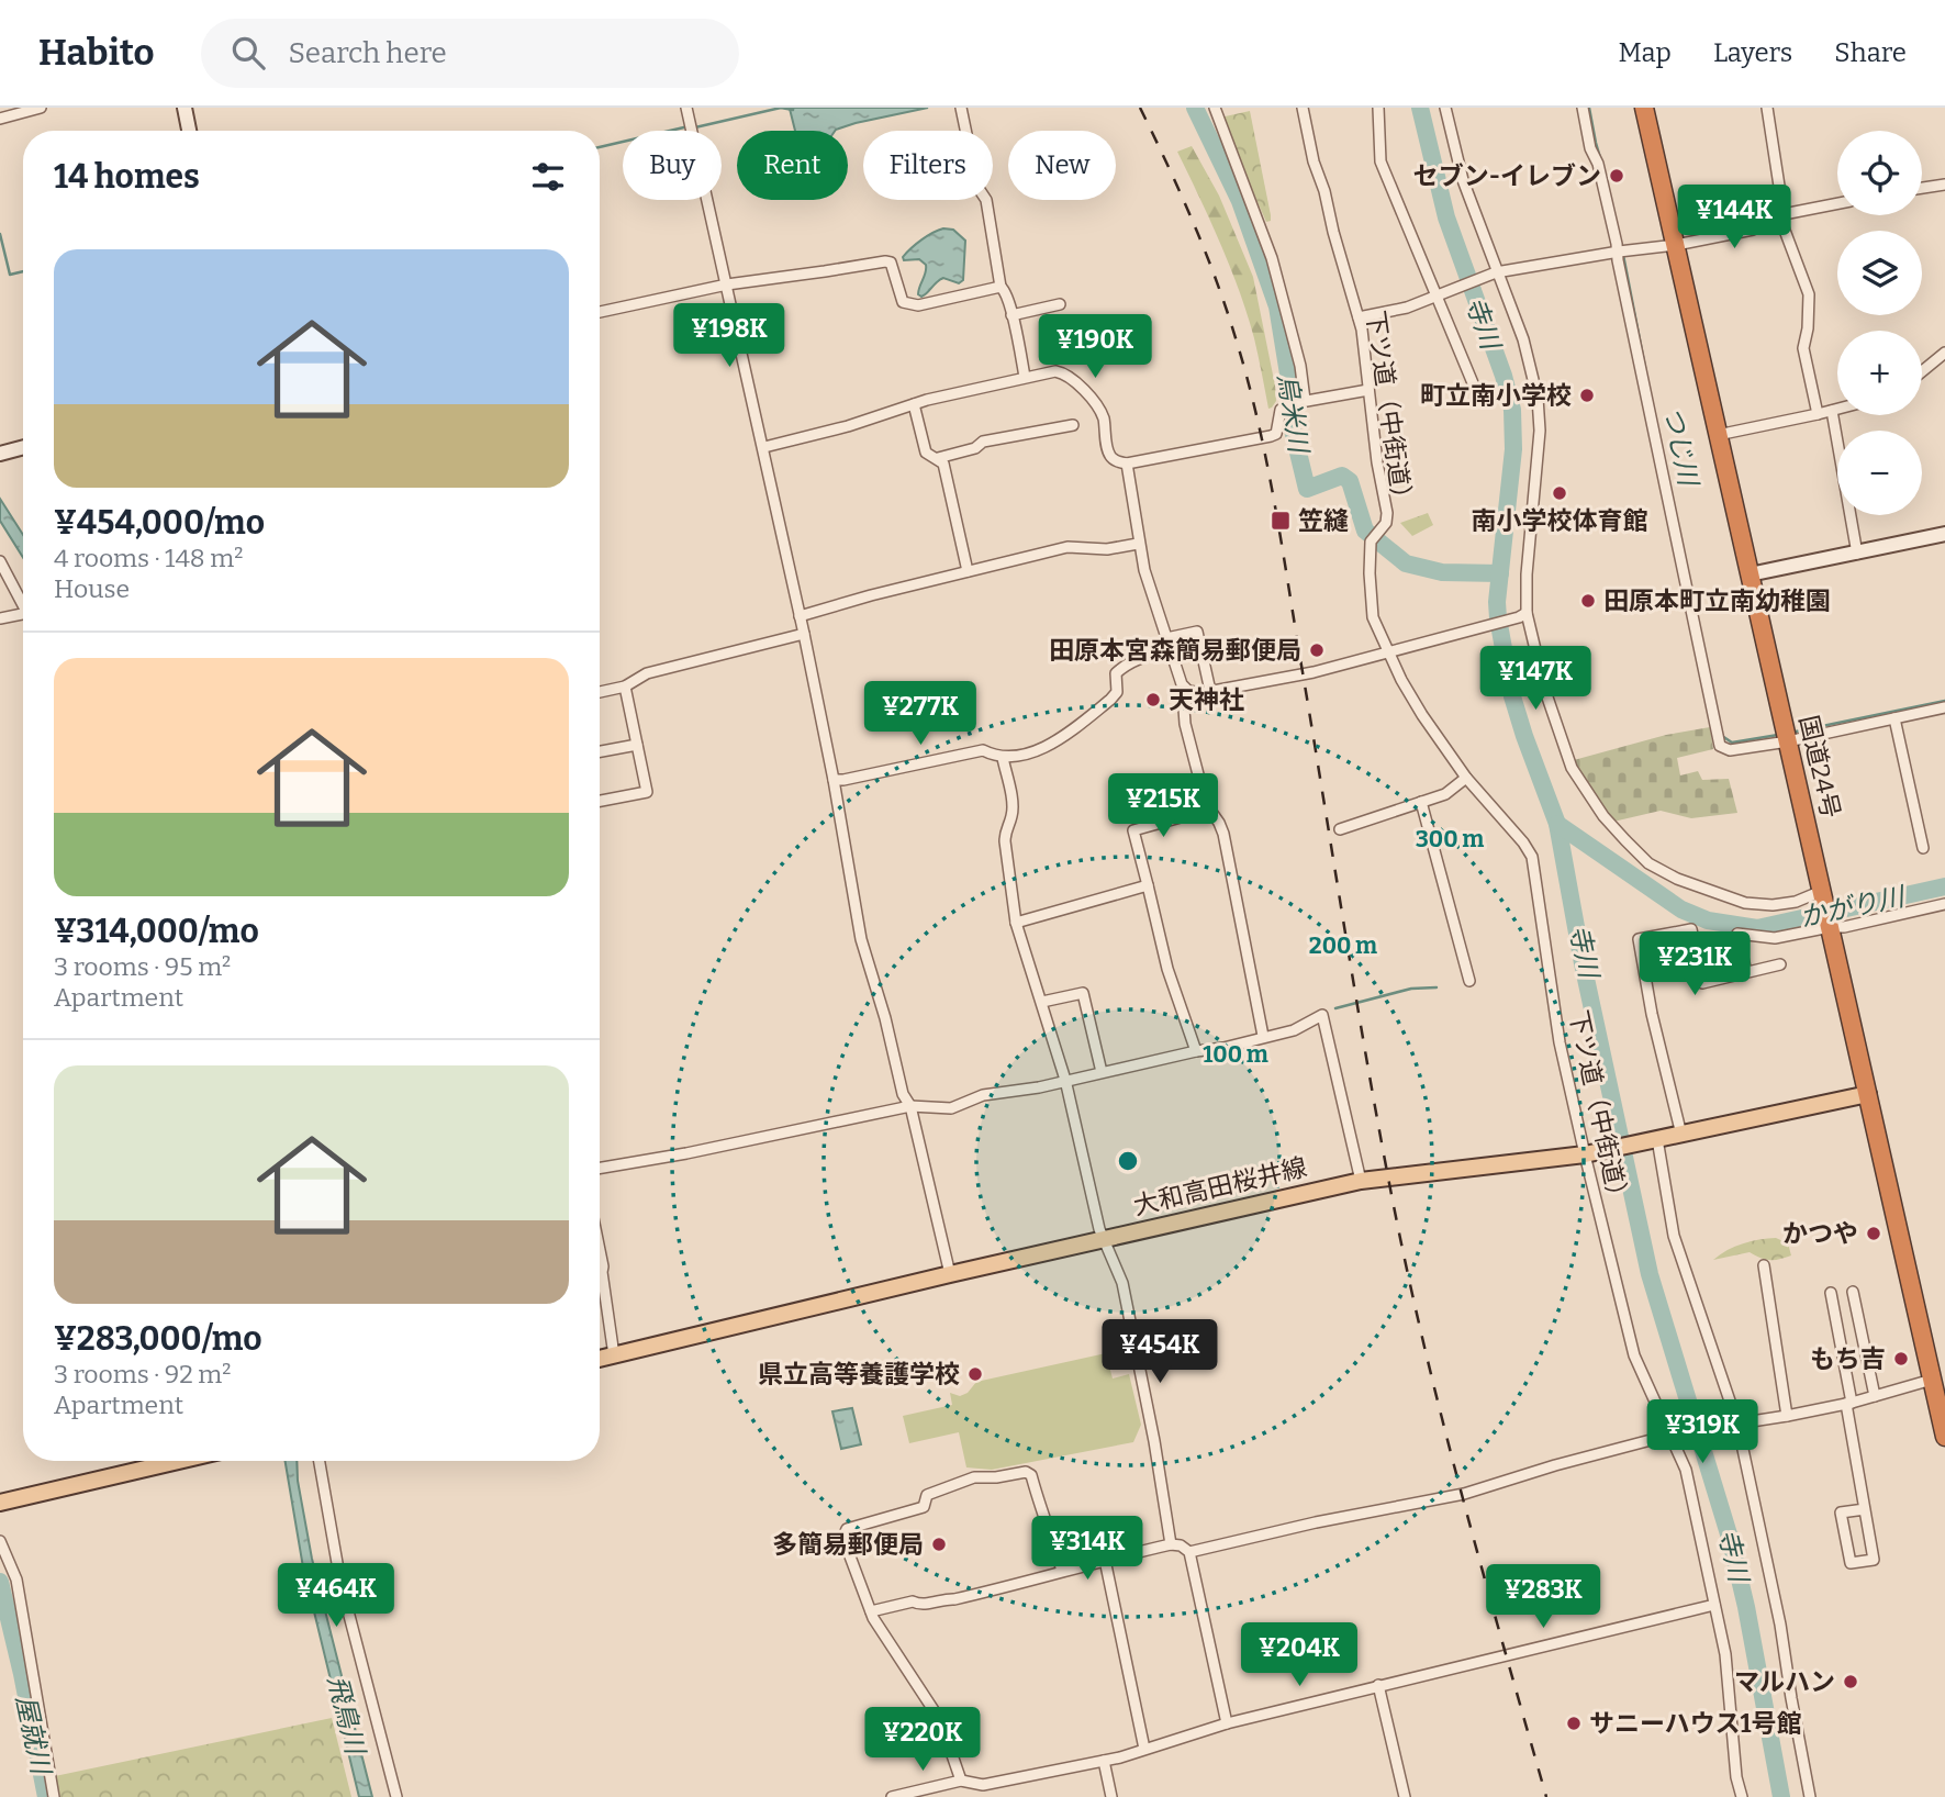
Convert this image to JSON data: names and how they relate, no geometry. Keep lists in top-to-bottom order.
{
  "streets": {
    "highway": ["国道24号"],
    "main road": ["大和高田桜井線"],
    "street": ["下ツ道（中街道）"]
  },
  "crossings": [
    ["下ツ道（中街道）", "大和高田桜井線"],
    ["国道24号", "大和高田桜井線"]
  ],
  "water": [
    "寺川",
    "烏米川",
    "つじ川",
    "かがり川",
    "飛鳥川",
    "屋就川"
  ],
  "places": {
    "other": [
      "セブン-イレブン",
      "町立南小学校",
      "南小学校体育館",
      "田原本町立南幼稚園",
      "田原本宮森簡易郵便局",
      "天神社",
      "かつや",
      "もち吉",
      "県立高等養護学校",
      "多簡易郵便局",
      "マルハン",
      "サニーハウス1号館"
    ],
    "transit": ["笠縫"]
  },
  "page": {
    "header": "Habito",
    "search": "Search here",
    "nav": ["Map", "Layers", "Share"],
    "map_buttons": ["+", "−"],
    "chip": [
      "Buy",
      "Rent",
      "Filters",
      "New"
    ],
    "heading": "14 homes",
    "price": [
      "¥144K",
      "¥198K",
      "¥190K",
      "¥147K",
      "¥277K",
      "¥215K",
      "¥231K",
      "¥454K",
      "¥319K",
      "¥314K",
      "¥464K",
      "¥283K",
      "¥204K",
      "¥220K"
    ],
    "list": [
      {
        "name": "¥454,000/mo",
        "note": "4 rooms · 148 m² · House"
      },
      {
        "name": "¥314,000/mo",
        "note": "3 rooms · 95 m² · Apartment"
      },
      {
        "name": "¥283,000/mo",
        "note": "3 rooms · 92 m² · Apartment"
      }
    ]
  },
  "rings": ["300 m", "200 m", "100 m"]
}
